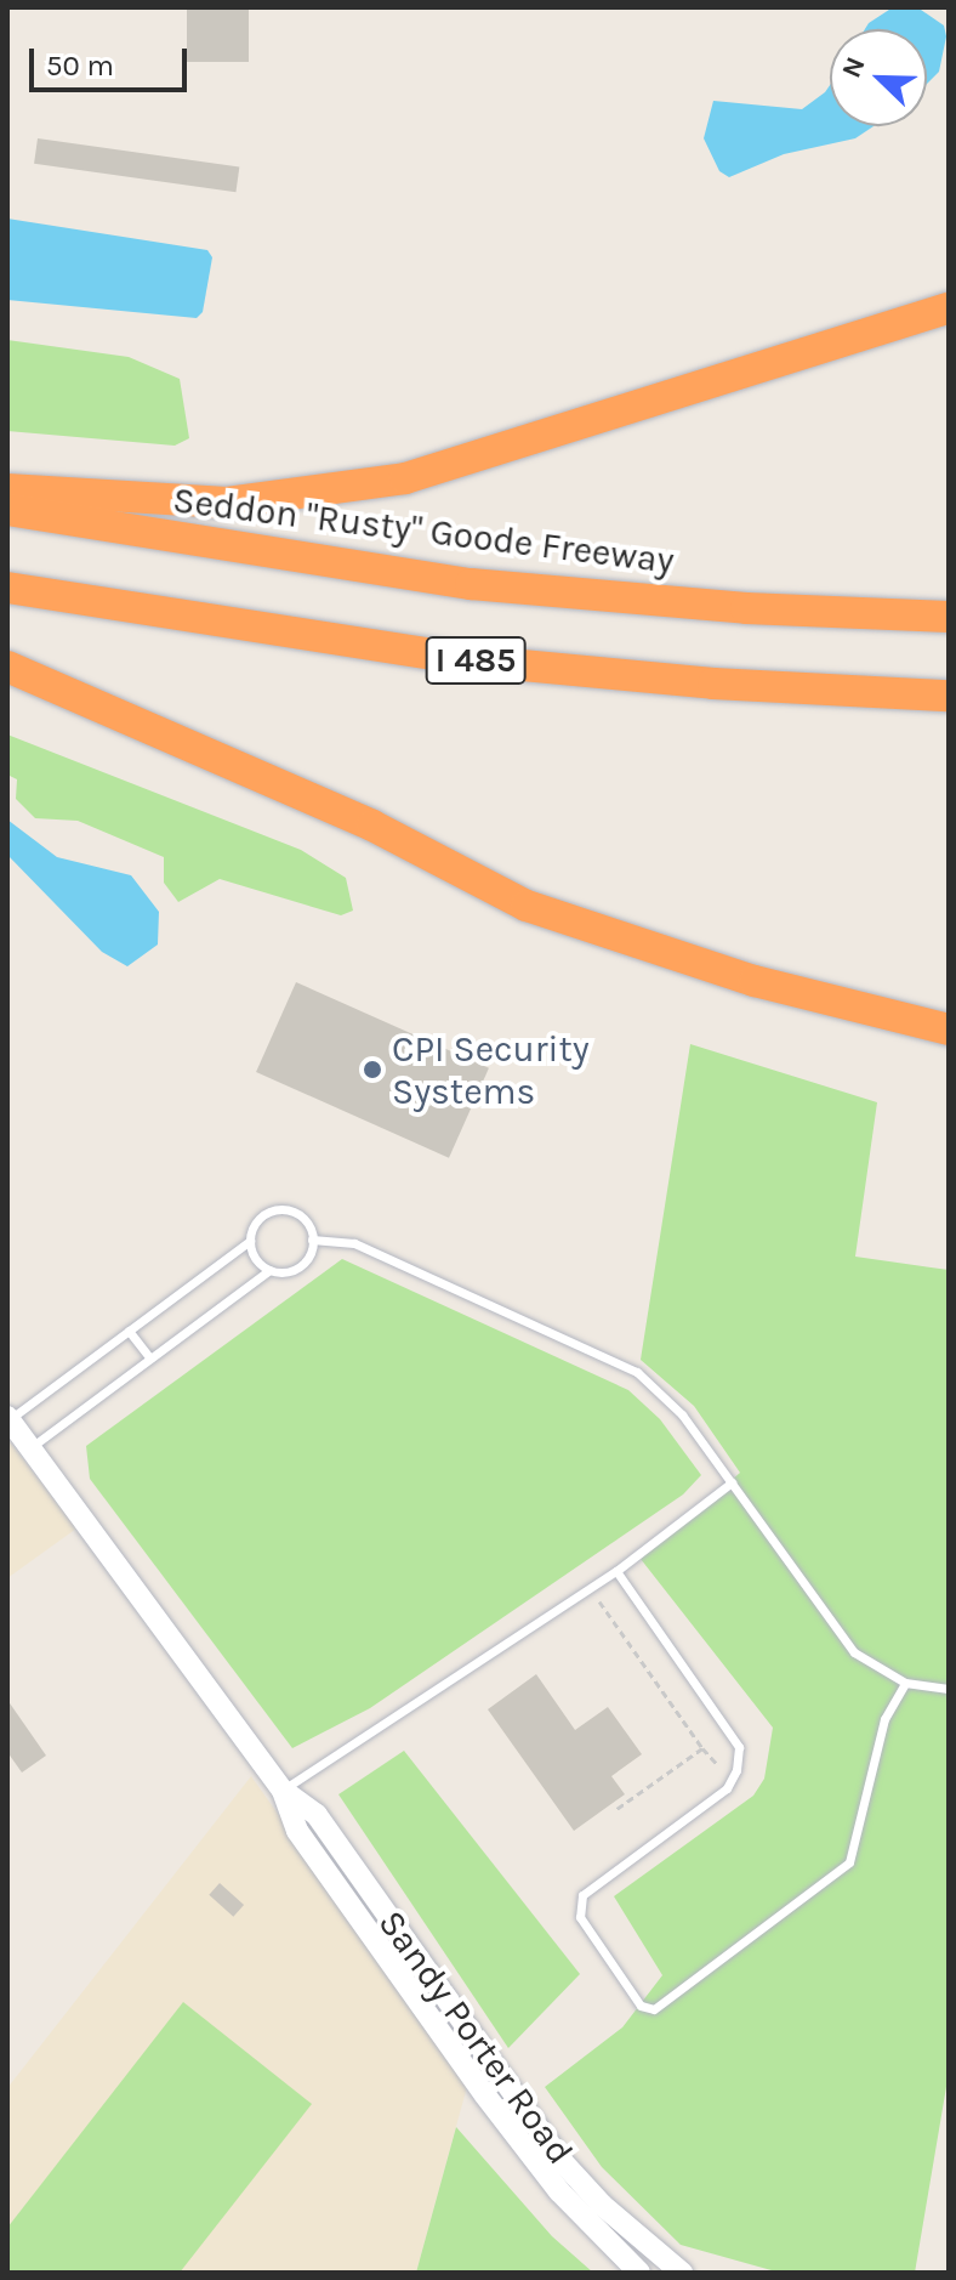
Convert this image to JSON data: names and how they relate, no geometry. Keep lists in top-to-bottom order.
{
  "streets": {
    "highway": ["Seddon \"Rusty\" Goode Freeway", "I 485"],
    "street": ["Sandy Porter Road"]
  },
  "places": ["CPI Security Systems"],
  "scale_bar": "50 m",
  "north": "top left"
}
